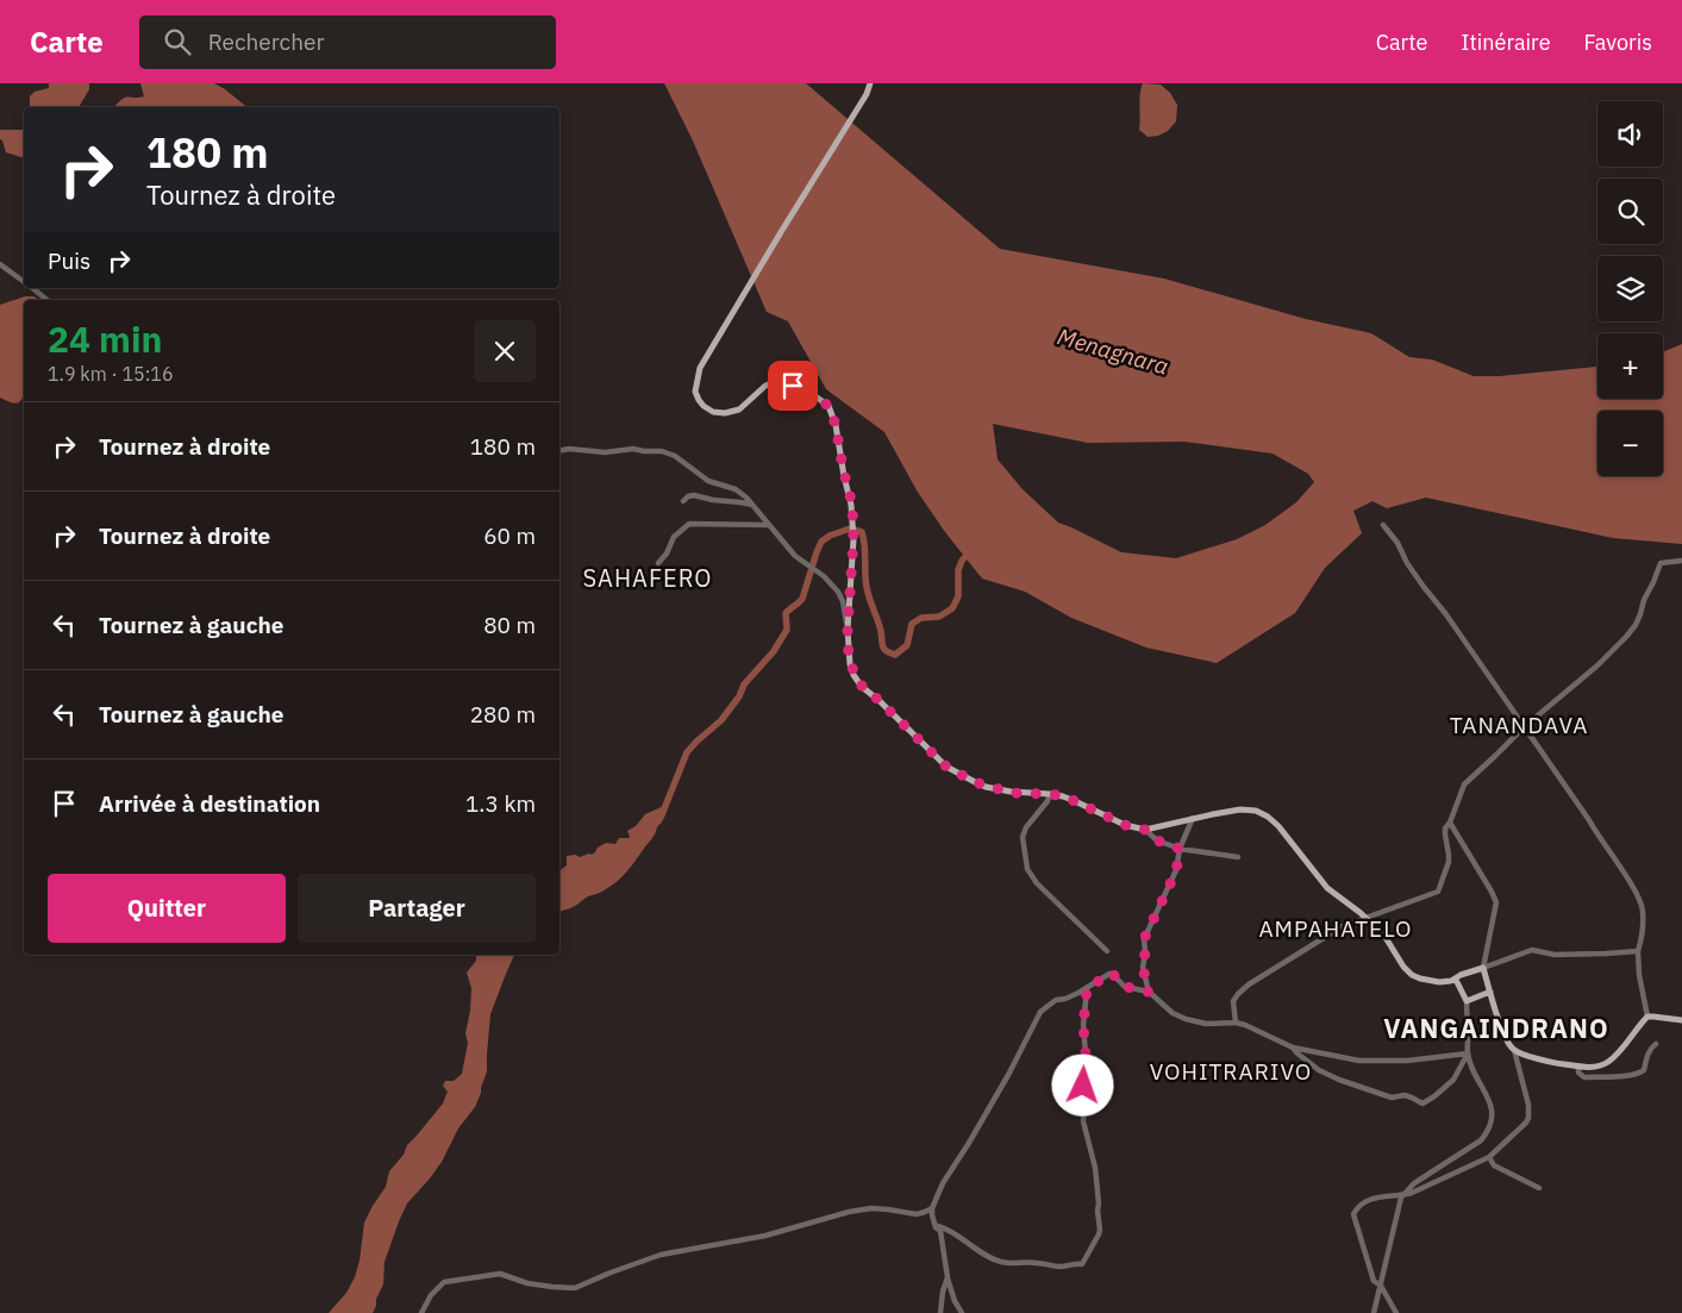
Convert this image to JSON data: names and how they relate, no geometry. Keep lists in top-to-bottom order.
{
  "districts": [
    "SAHAFERO",
    "TANANDAVA",
    "AMPAHATELO",
    "VANGAINDRANO",
    "VOHITRARIVO"
  ],
  "water": ["Menagnara"],
  "page": {
    "header": "Carte",
    "search": "Rechercher",
    "nav": ["Carte", "Itinéraire", "Favoris"],
    "map_buttons": ["+", "−"],
    "turn": ["180 m", "Tournez à droite"],
    "then": "Puis",
    "heading": ["24 min", "1.9 km · 15:16"],
    "list": [
      {
        "name": "Tournez à droite",
        "value": "180 m"
      },
      {
        "name": "Tournez à droite",
        "value": "60 m"
      },
      {
        "name": "Tournez à gauche",
        "value": "80 m"
      },
      {
        "name": "Tournez à gauche",
        "value": "280 m"
      },
      {
        "name": "Arrivée à destination",
        "value": "1.3 km"
      }
    ],
    "buttons": ["Quitter", "Partager"]
  }
}
